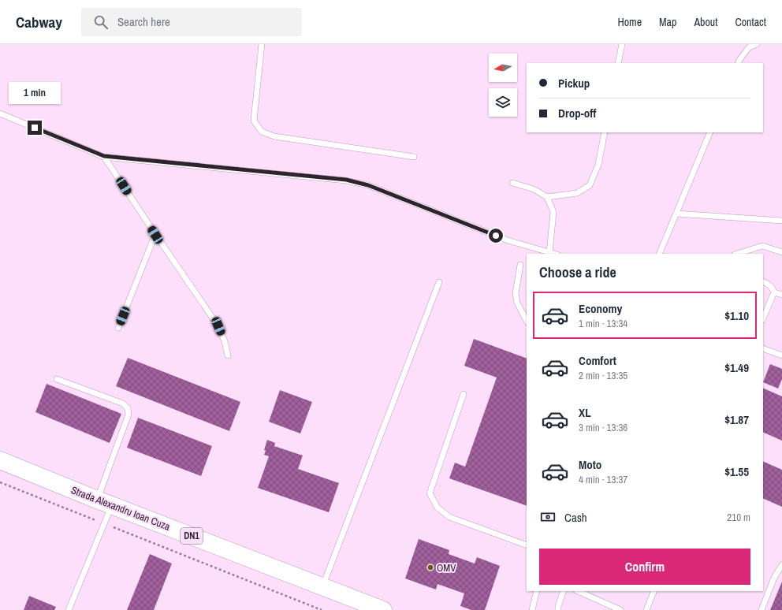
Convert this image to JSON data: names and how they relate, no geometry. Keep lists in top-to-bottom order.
{
  "streets": {
    "main road": ["Strada Alexandru Ioan Cuza", "DN1"]
  },
  "places": ["OMV"],
  "north": "left",
  "page": {
    "header": "Cabway",
    "search": "Search here",
    "nav": [
      "Home",
      "Map",
      "About",
      "Contact"
    ],
    "banner": ["Pickup", "Drop-off"],
    "bubble": "1 min",
    "heading": "Choose a ride",
    "list": [
      {
        "name": "Economy",
        "note": "1 min · 13:34",
        "value": "$1.10"
      },
      {
        "name": "Comfort",
        "note": "2 min · 13:35",
        "value": "$1.49"
      },
      {
        "name": "XL",
        "note": "3 min · 13:36",
        "value": "$1.87"
      },
      {
        "name": "Moto",
        "note": "4 min · 13:37",
        "value": "$1.55"
      }
    ],
    "pay": ["Cash", "210 m"],
    "buttons": "Confirm"
  }
}
